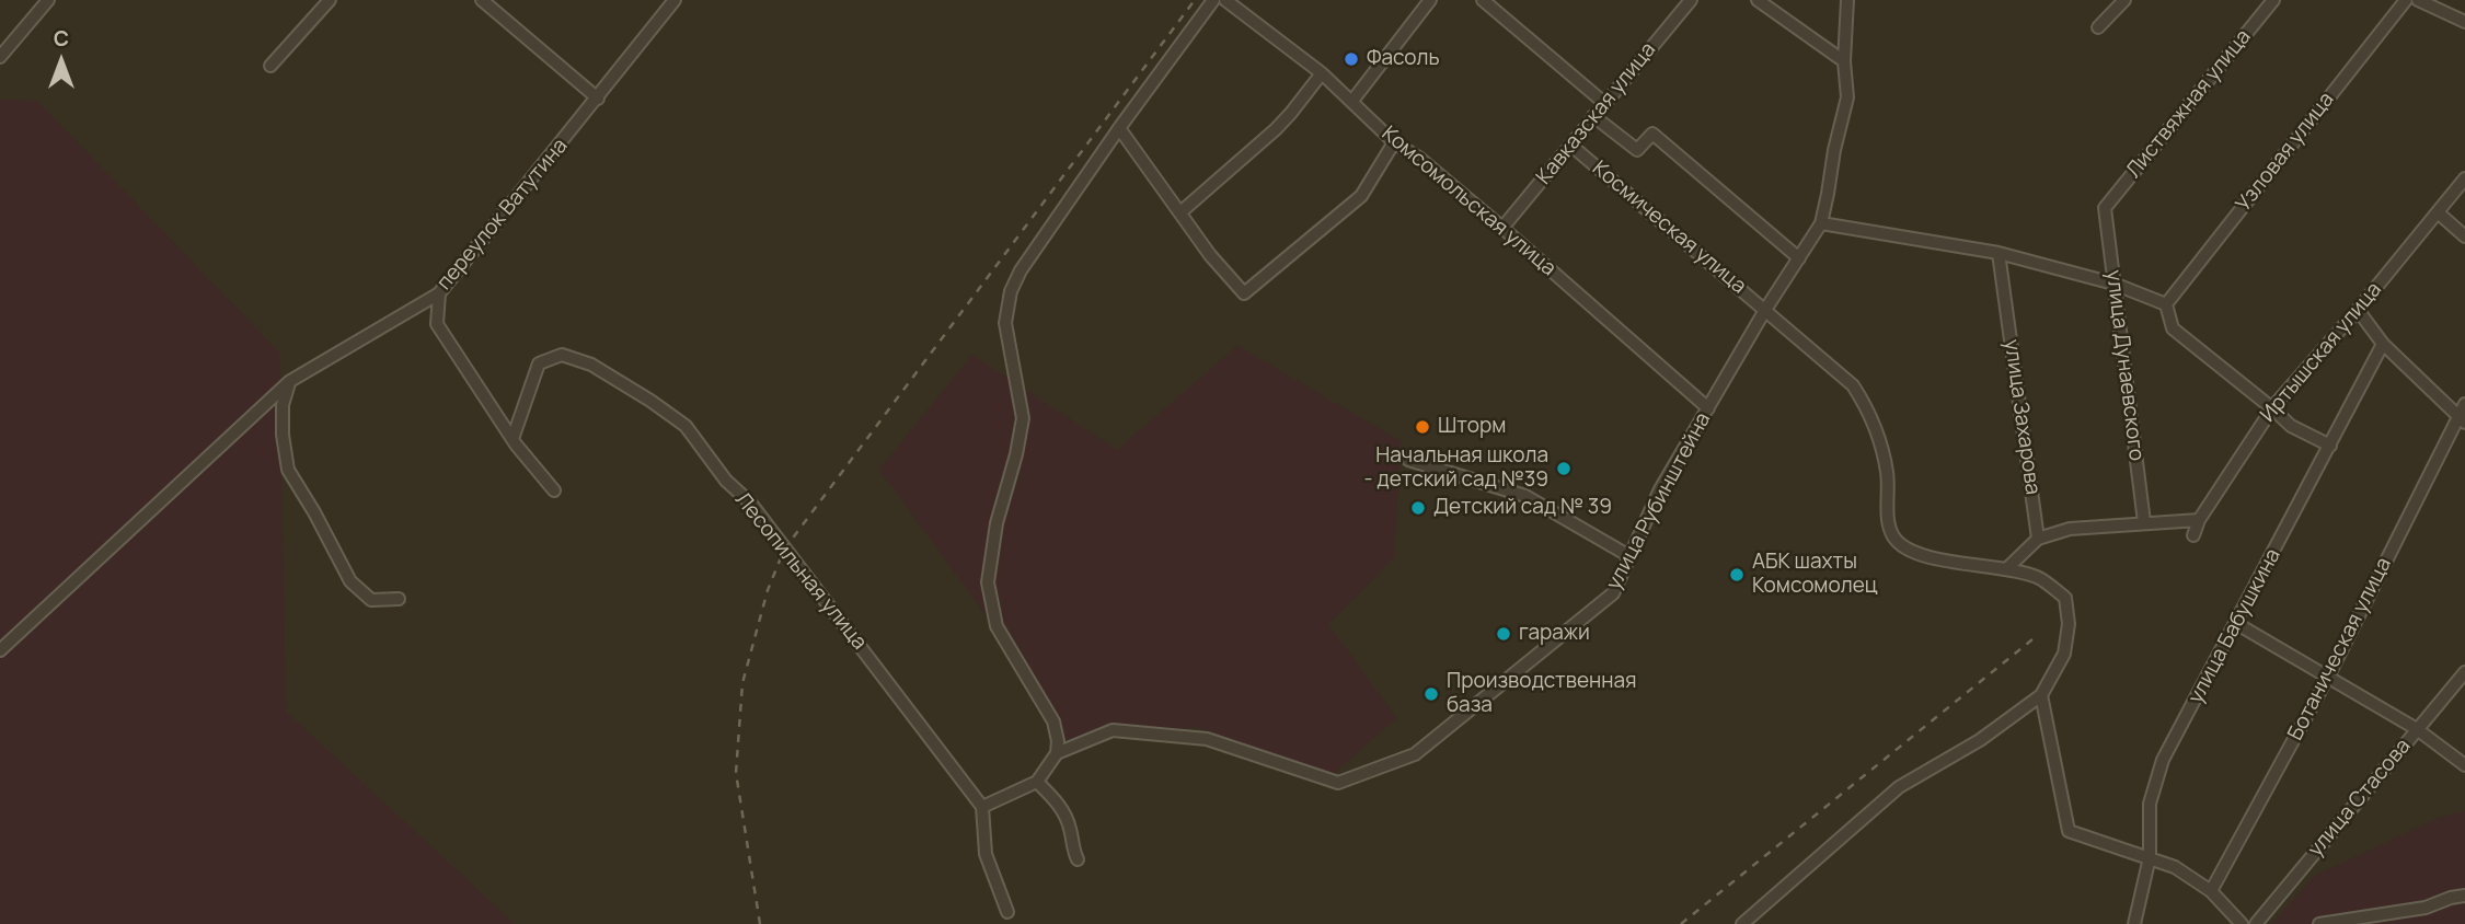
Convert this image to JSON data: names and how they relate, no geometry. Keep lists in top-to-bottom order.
{
  "streets": {
    "street": [
      "Листвяжная улица",
      "Кавказская улица",
      "Узловая улица",
      "Комсомольская улица",
      "переулок Ватутина",
      "Космическая улица",
      "Иртышская улица",
      "улица Дунаевского",
      "улица Захарова",
      "улица Рубинштейна",
      "Лесопильная улица",
      "улица Бабушкина",
      "Ботаническая улица",
      "улица Стасова"
    ]
  },
  "crossings": [
    ["Листвяжная улица", "улица Дунаевского"],
    ["Кавказская улица", "Комсомольская улица"],
    ["Кавказская улица", "Космическая улица"],
    ["Комсомольская улица", "улица Рубинштейна"],
    ["Космическая улица", "улица Рубинштейна"]
  ],
  "places": [
    "Фасоль",
    "Шторм",
    "Начальная школа - детский сад №39",
    "Детский сад № 39",
    "АБК шахты Комсомолец",
    "гаражи",
    "Производственная база"
  ],
  "north": "top"
}
